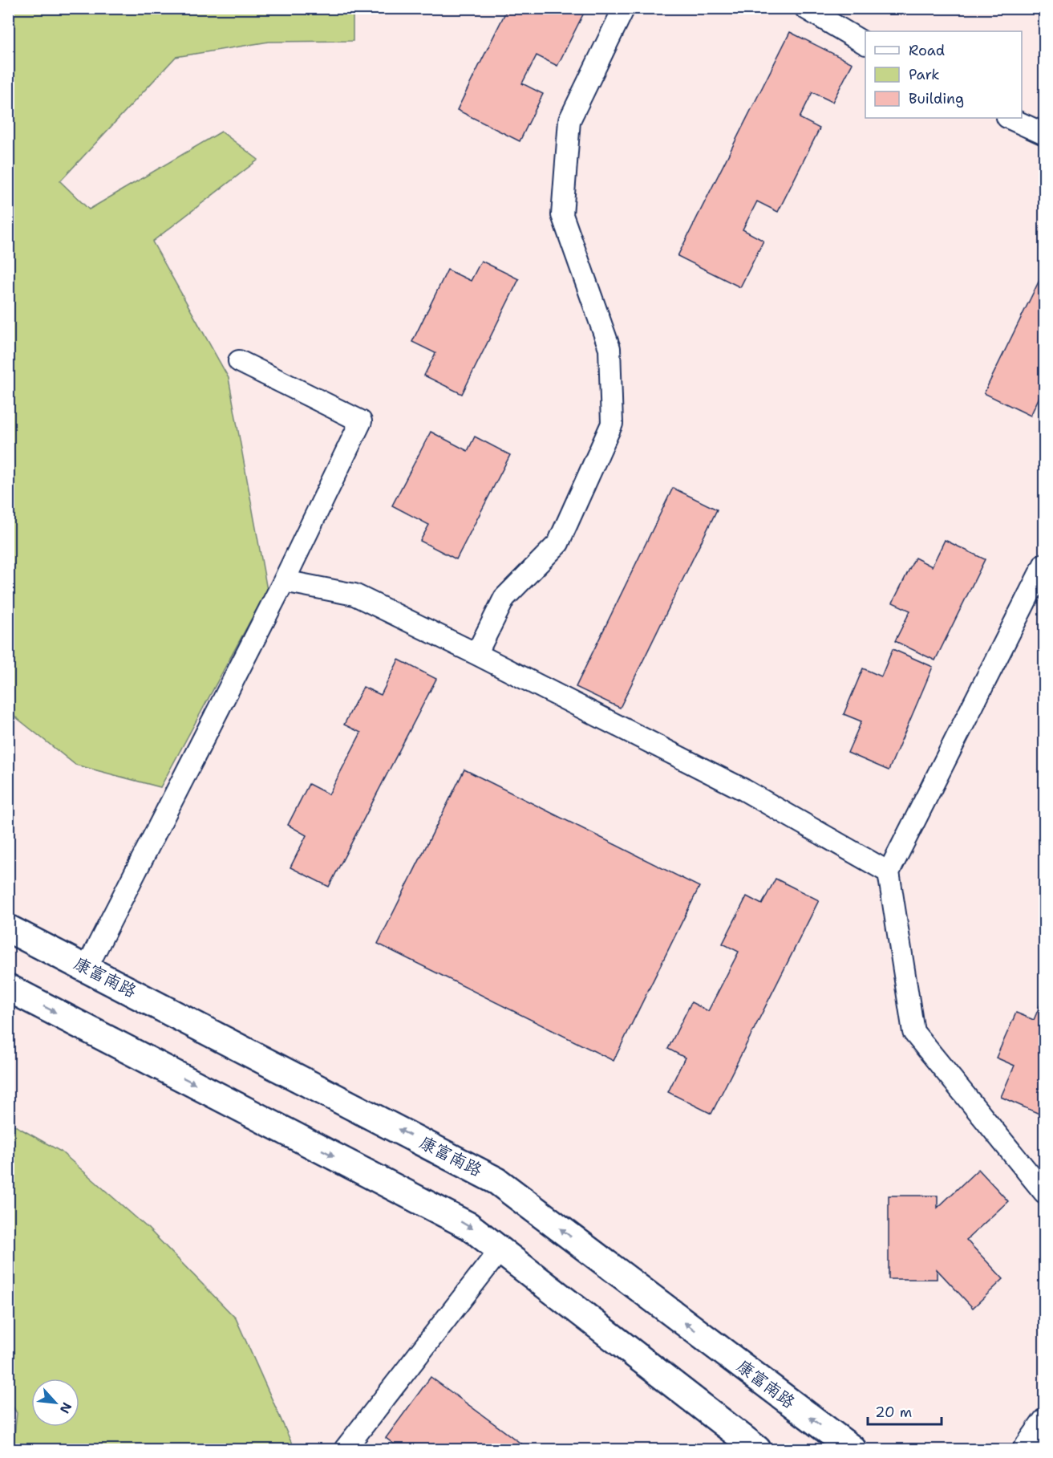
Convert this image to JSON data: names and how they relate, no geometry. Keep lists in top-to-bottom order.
{
  "streets": {
    "main road": ["康富南路"]
  },
  "legend": ["Road", "Park", "Building"],
  "scale_bar": "20 m",
  "north": "bottom right"
}
